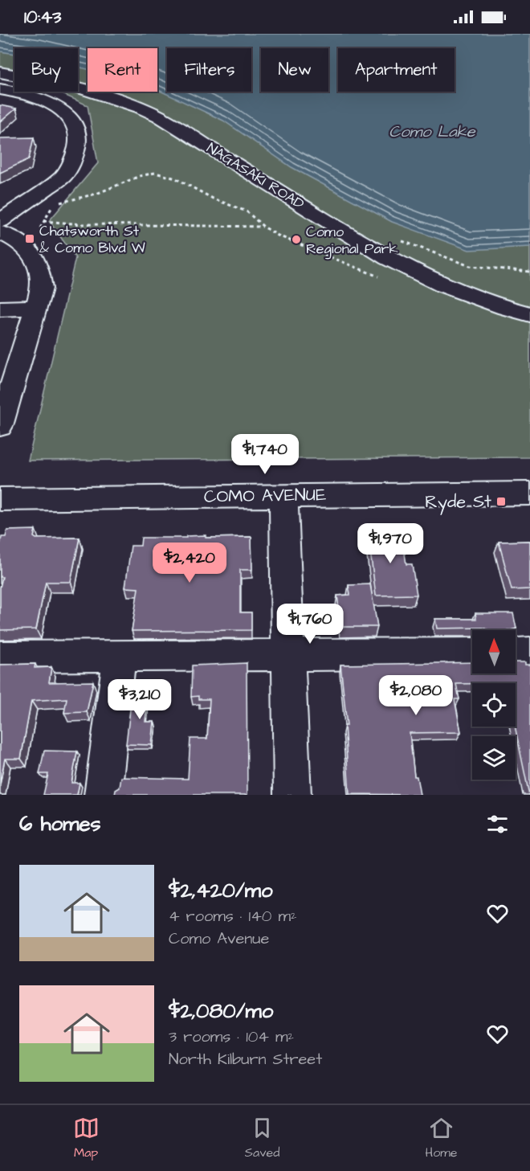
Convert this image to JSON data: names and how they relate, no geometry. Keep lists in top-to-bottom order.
{
  "streets": {
    "street": ["NAGASAKI ROAD", "COMO AVENUE"]
  },
  "water": ["Como Lake"],
  "places": {
    "transit": ["Chatsworth St & Como Blvd W", "Ryde St"],
    "other": ["Como Regional Park"]
  },
  "north": "top",
  "page": {
    "status": "10:43",
    "chip": [
      "Buy",
      "Rent",
      "Filters",
      "New",
      "Apartment"
    ],
    "price": [
      "$1,740",
      "$1,970",
      "$2,420",
      "$1,760",
      "$2,080",
      "$3,210"
    ],
    "heading": "6 homes",
    "list": [
      {
        "name": "$2,420/mo",
        "note": "4 rooms · 140 m² · Como Avenue"
      },
      {
        "name": "$2,080/mo",
        "note": "3 rooms · 104 m² · North Kilburn Street"
      }
    ],
    "tabs": ["Map", "Saved", "Home"]
  }
}
